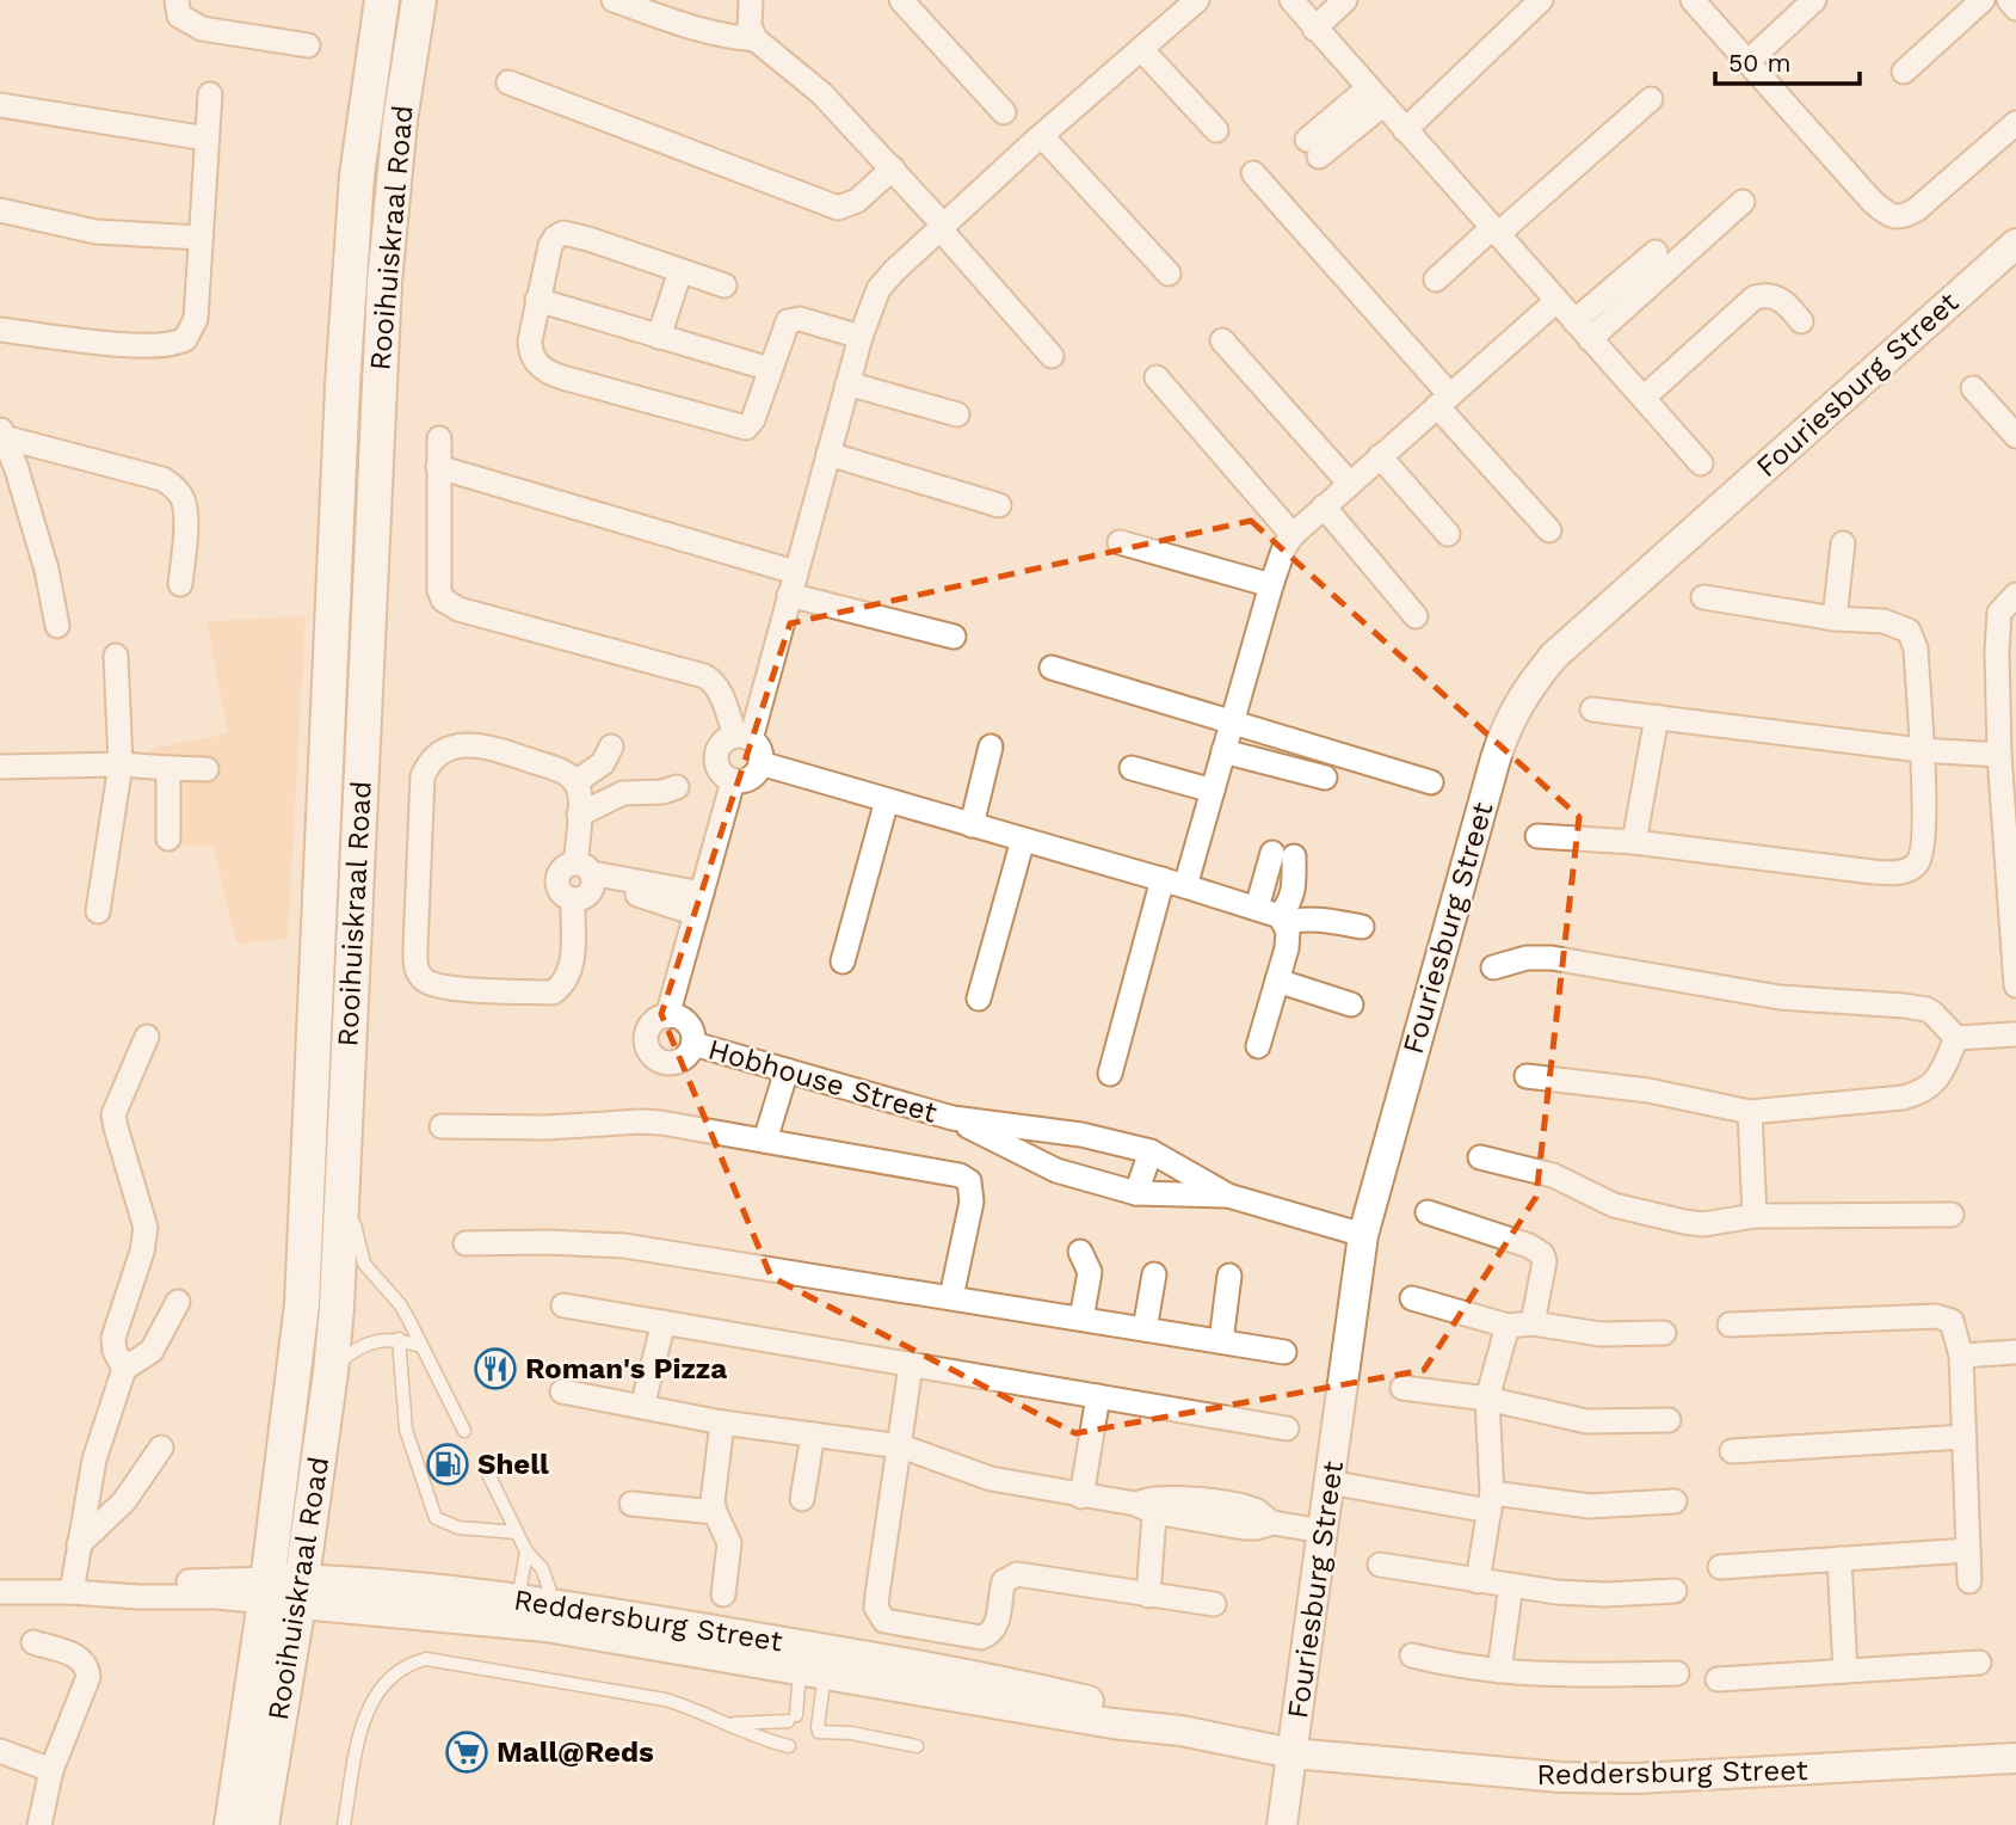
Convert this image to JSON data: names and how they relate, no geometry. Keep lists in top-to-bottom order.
{
  "streets": {
    "main road": ["Rooihuiskraal Road"],
    "street": ["Fouriesburg Street", "Hobhouse Street", "Reddersburg Street"]
  },
  "crossings": [
    ["Rooihuiskraal Road", "Reddersburg Street"],
    ["Fouriesburg Street", "Hobhouse Street"],
    ["Fouriesburg Street", "Reddersburg Street"]
  ],
  "places": {
    "restaurant": ["Roman's Pizza"],
    "fuel station": ["Shell"],
    "supermarket": ["Mall@Reds"]
  },
  "scale_bar": "50 m"
}
